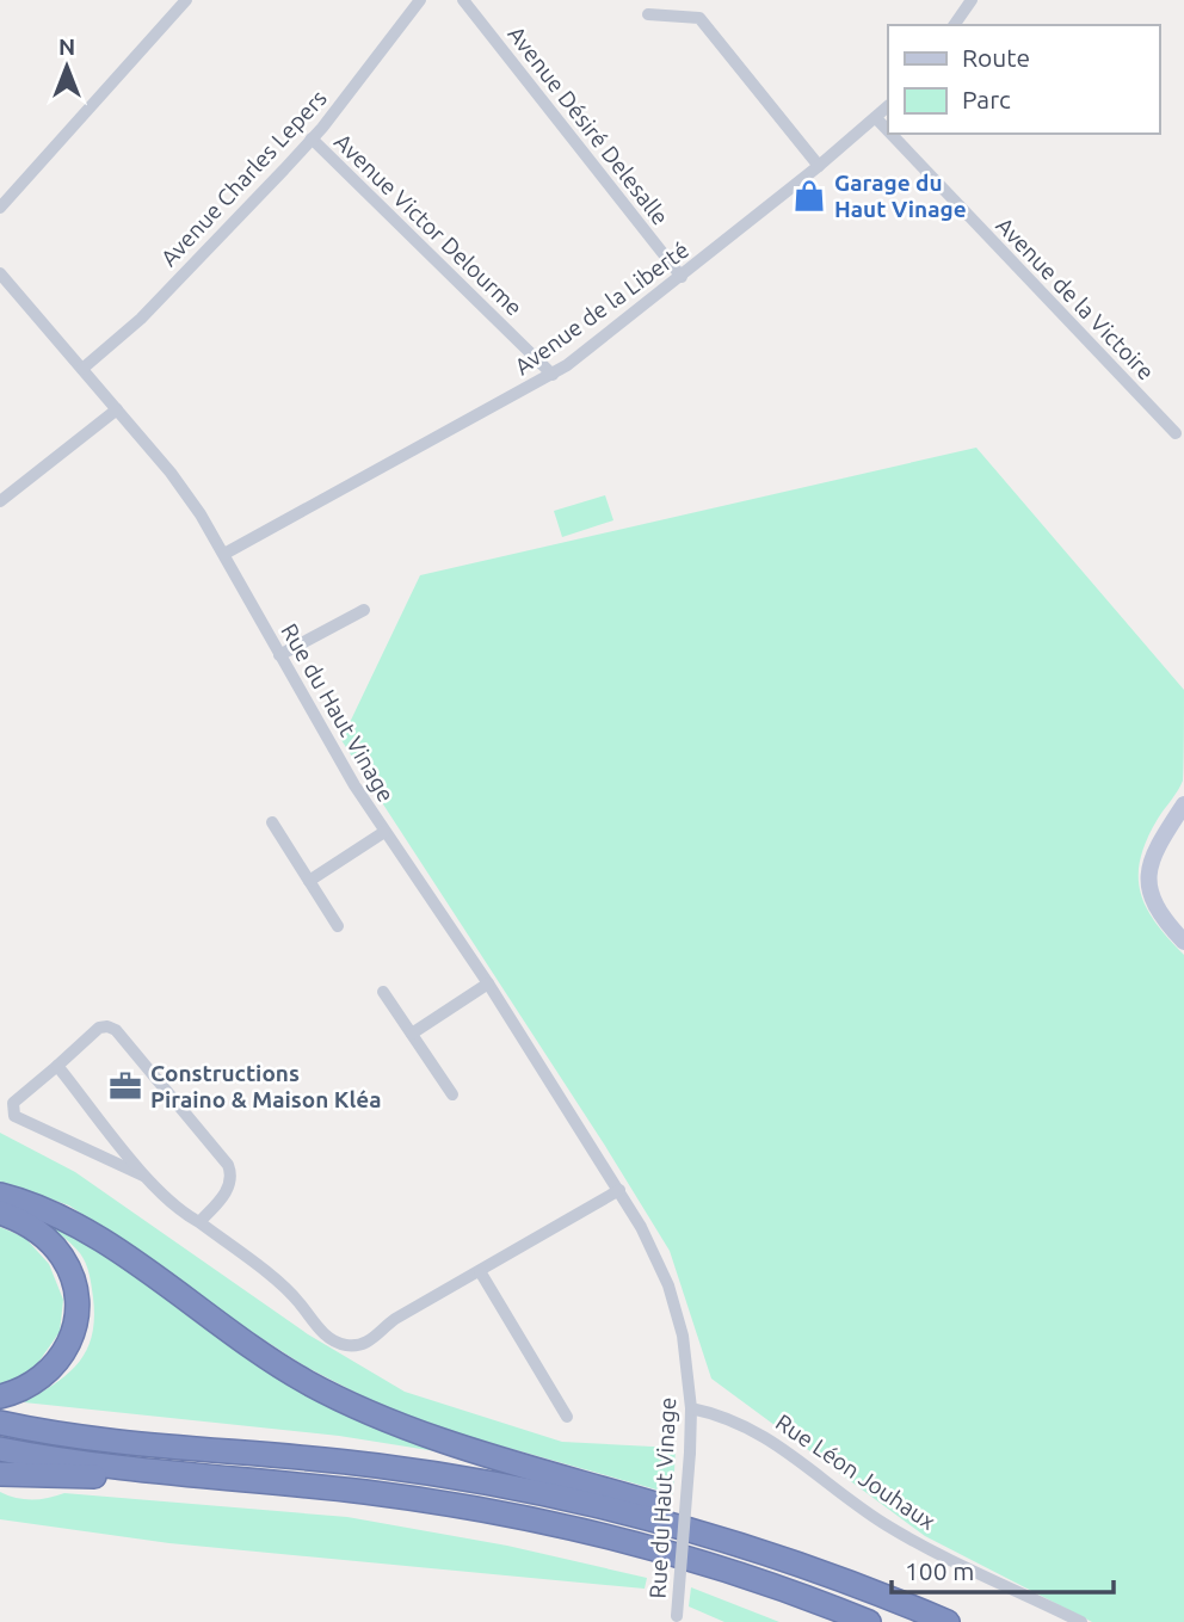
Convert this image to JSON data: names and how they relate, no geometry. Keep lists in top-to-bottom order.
{
  "streets": {
    "street": [
      "Avenue Désiré Delesalle",
      "Avenue Charles Lepers",
      "Avenue Victor Delourme",
      "Avenue de la Victoire",
      "Avenue de la Liberté",
      "Rue du Haut Vinage",
      "Rue Léon Jouhaux"
    ]
  },
  "crossings": [
    ["Avenue Désiré Delesalle", "Avenue de la Liberté"],
    ["Avenue Charles Lepers", "Avenue Victor Delourme"],
    ["Avenue Charles Lepers", "Rue du Haut Vinage"],
    ["Avenue Victor Delourme", "Avenue de la Liberté"],
    ["Avenue de la Victoire", "Avenue de la Liberté"],
    ["Avenue de la Liberté", "Rue du Haut Vinage"],
    ["Rue du Haut Vinage", "Rue Léon Jouhaux"]
  ],
  "places": {
    "shop": ["Garage du Haut Vinage"],
    "office": ["Constructions Piraino & Maison Kléa"]
  },
  "legend": ["Route", "Parc"],
  "scale_bar": "100 m",
  "north": "top"
}
